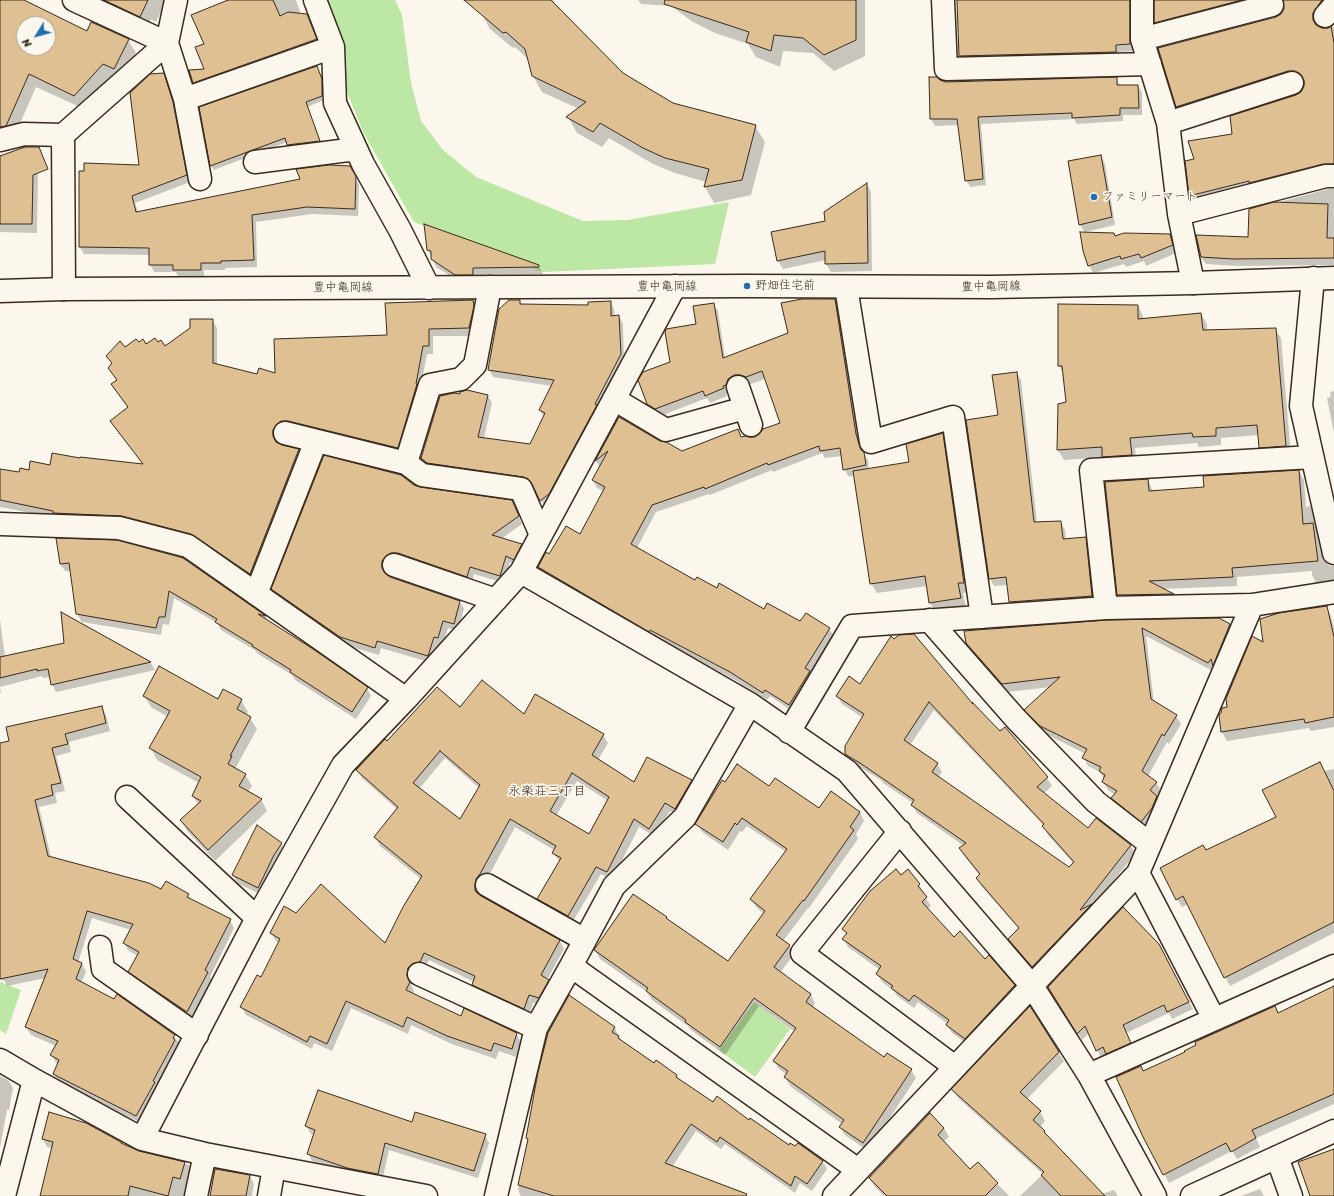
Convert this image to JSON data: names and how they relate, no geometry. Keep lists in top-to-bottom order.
{
  "streets": {
    "street": ["豊中亀岡線"]
  },
  "districts": ["永楽荘三丁目"],
  "places": ["ファミリーマート", "野畑住宅前"],
  "north": "bottom left"
}
